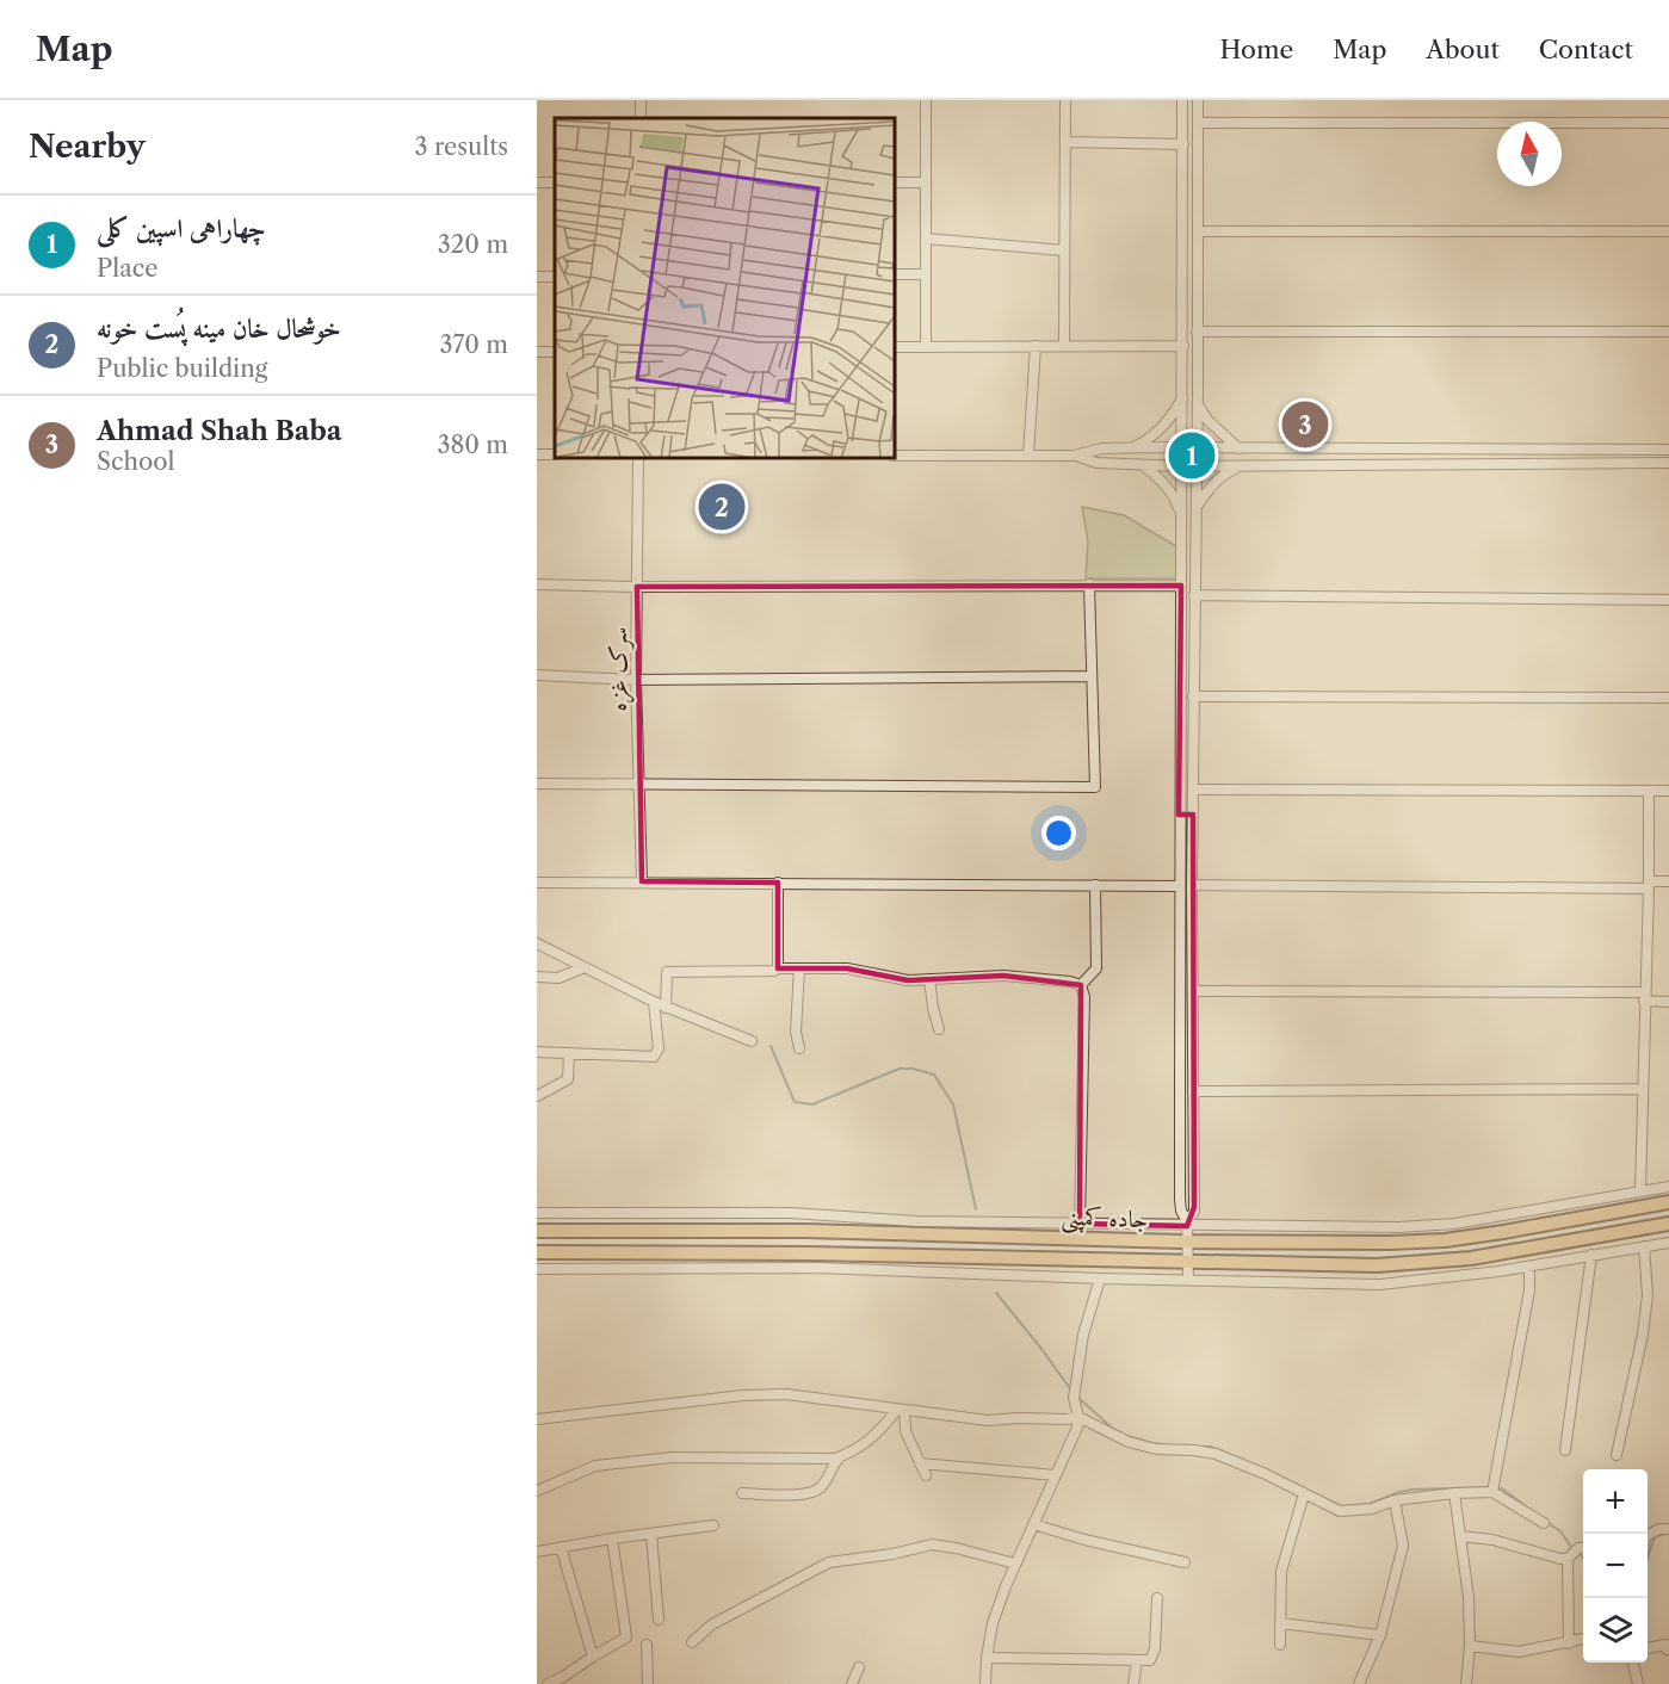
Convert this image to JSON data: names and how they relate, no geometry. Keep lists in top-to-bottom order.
{
  "streets": {
    "highway": ["جاده کمپنی"],
    "street": ["سرک غزه"]
  },
  "north": "top",
  "page": {
    "header": "Map",
    "nav": [
      "Home",
      "Map",
      "About",
      "Contact"
    ],
    "heading": ["Nearby", "3 results"],
    "list": [
      {
        "mark": "1",
        "name": "چهاراهی اسپین کلی",
        "note": "Place",
        "value": "320 m"
      },
      {
        "mark": "2",
        "name": "خوشحال خان مینه پُست خونه",
        "note": "Public building",
        "value": "370 m"
      },
      {
        "mark": "3",
        "name": "Ahmad Shah Baba",
        "note": "School",
        "value": "380 m"
      }
    ],
    "pins": ["3", "1", "2"],
    "map_buttons": ["+", "−"]
  }
}
